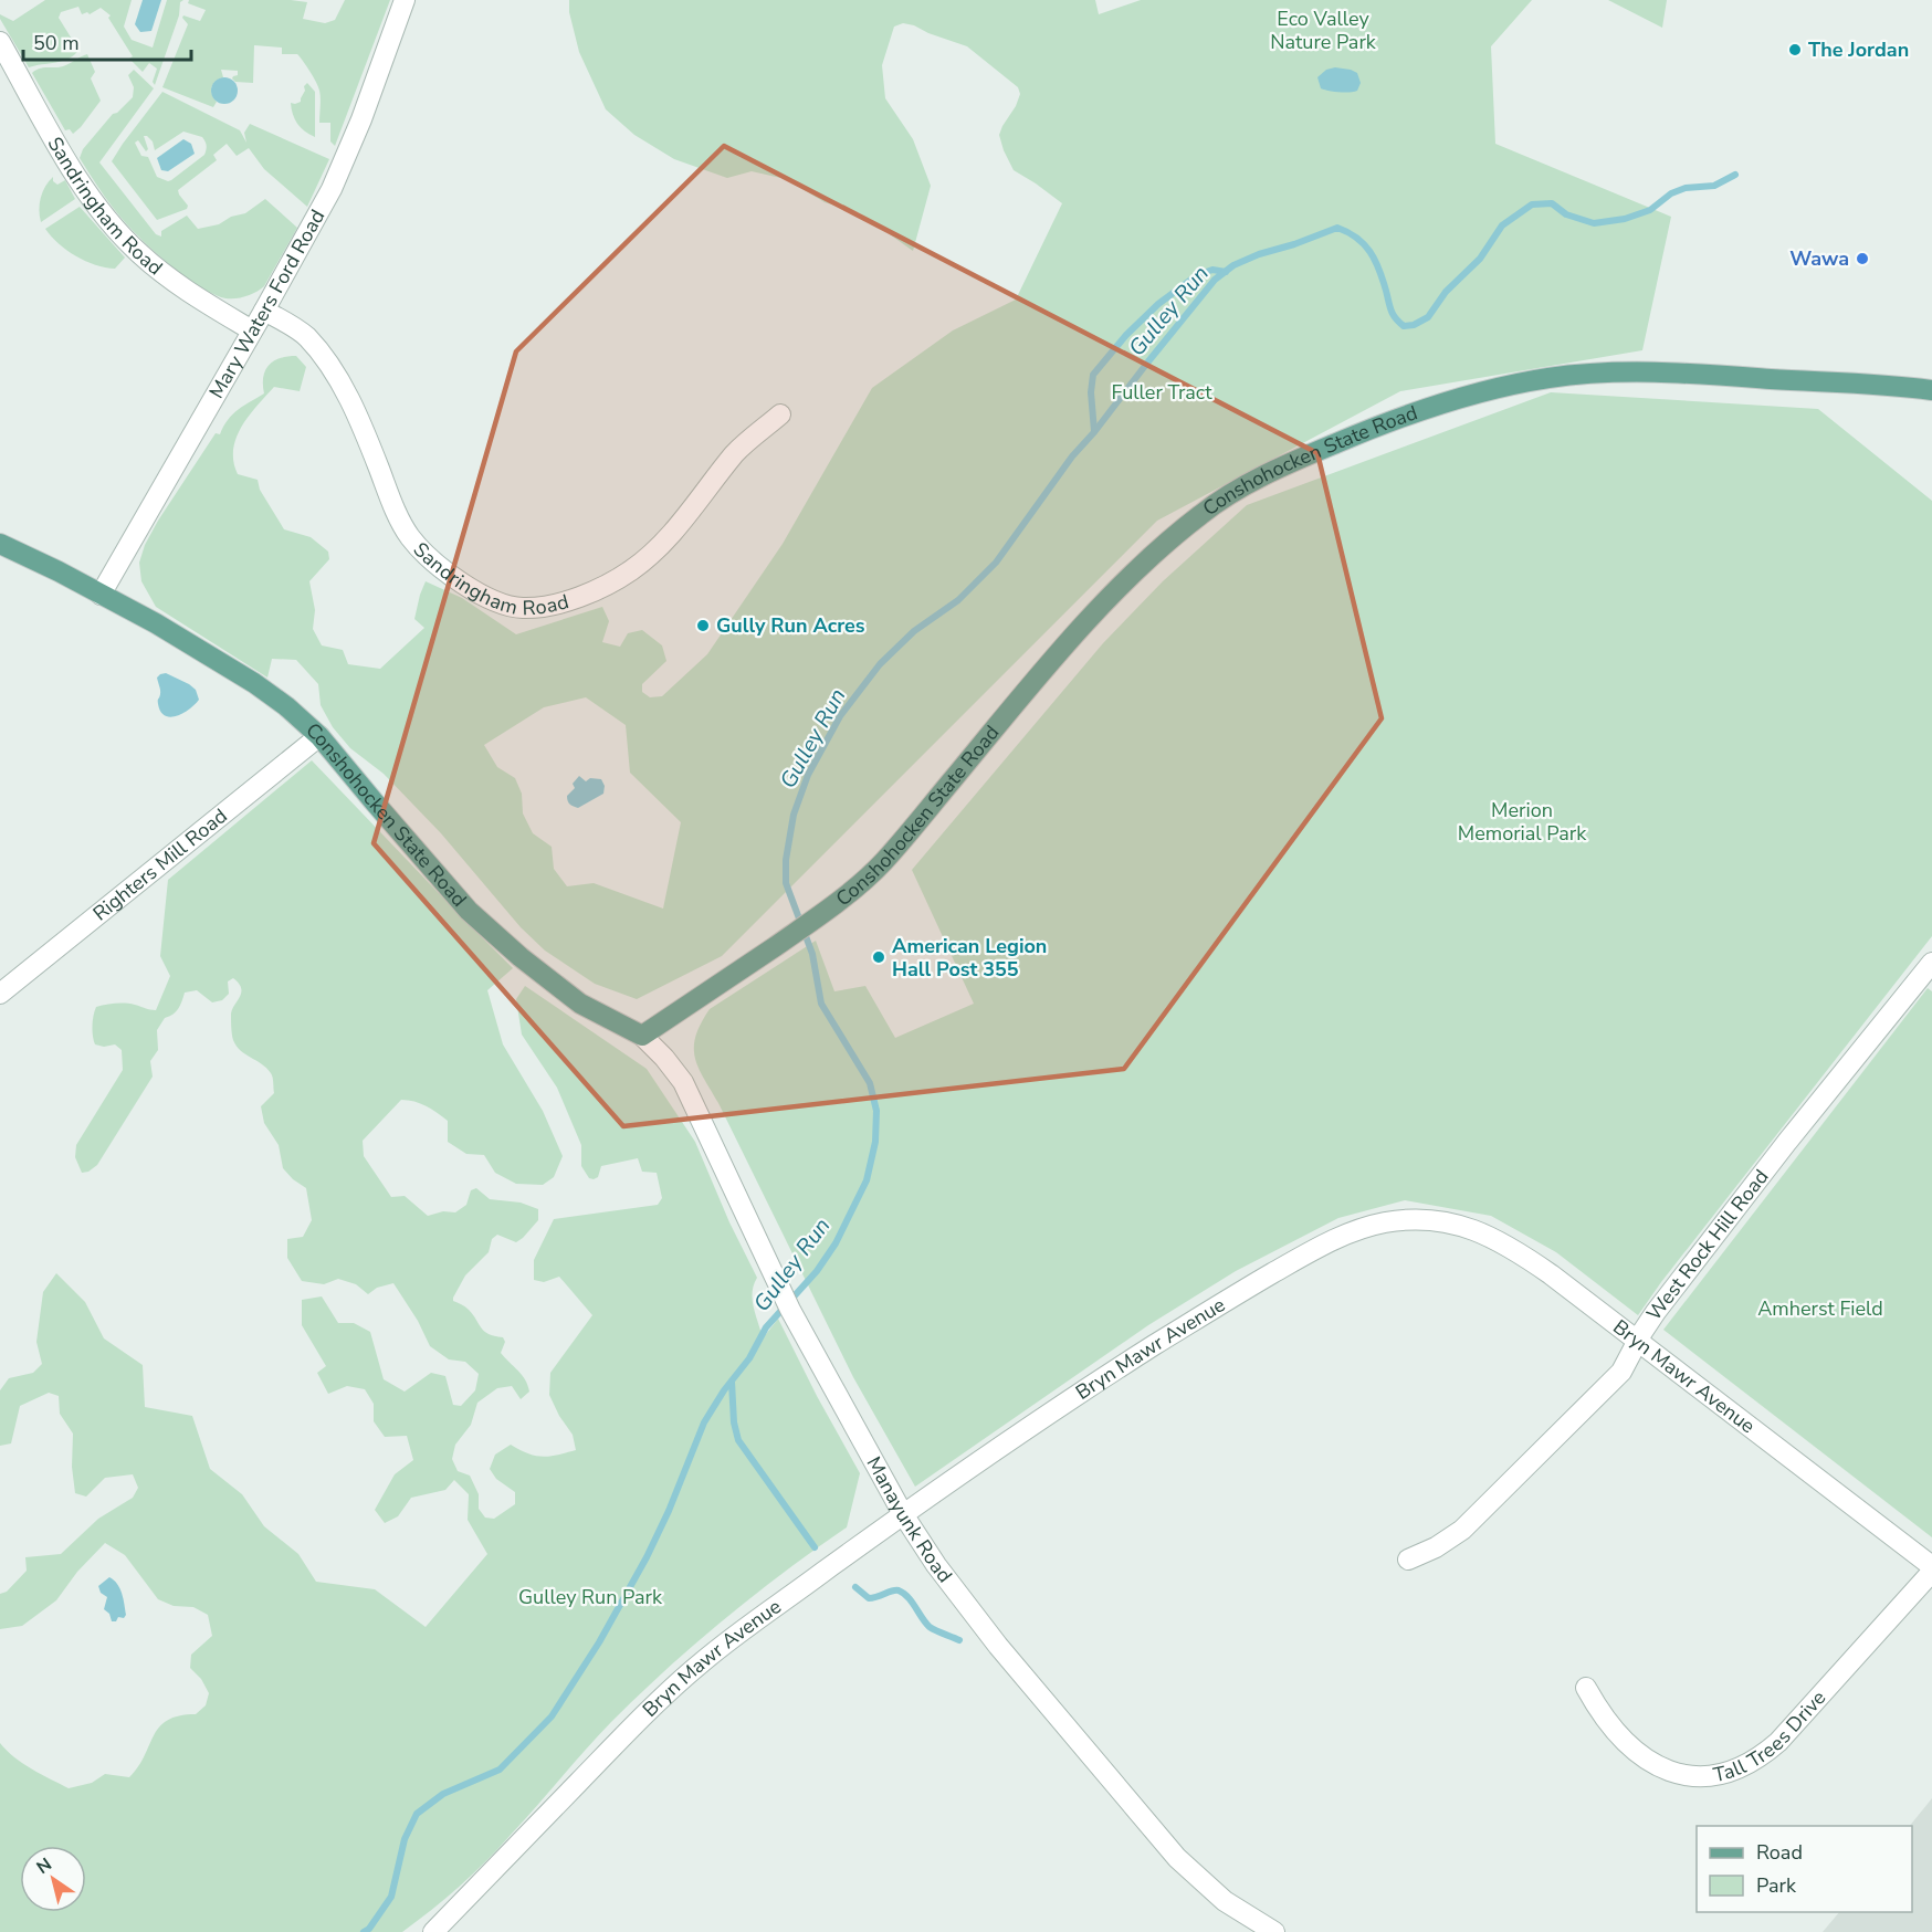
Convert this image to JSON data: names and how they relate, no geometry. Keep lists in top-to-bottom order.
{
  "streets": {
    "main road": ["Conshohocken State Road"],
    "street": [
      "Sandringham Road",
      "Mary Waters Ford Road",
      "Righters Mill Road",
      "West Rock Hill Road",
      "Bryn Mawr Avenue",
      "Manayunk Road",
      "Tall Trees Drive"
    ]
  },
  "crossings": [
    ["Sandringham Road", "Mary Waters Ford Road"],
    ["Mary Waters Ford Road", "Conshohocken State Road"],
    ["Conshohocken State Road", "Righters Mill Road"],
    ["Conshohocken State Road", "Manayunk Road"],
    ["West Rock Hill Road", "Bryn Mawr Avenue"],
    ["Bryn Mawr Avenue", "Manayunk Road"]
  ],
  "water": ["Gulley Run"],
  "parks": [
    "Eco Valley Nature Park",
    "Fuller Tract",
    "Merion Memorial Park",
    "Amherst Field",
    "Gulley Run Park"
  ],
  "places": [
    "The Jordan",
    "Wawa",
    "Gully Run Acres",
    "American Legion Hall Post 355"
  ],
  "legend": ["Road", "Park"],
  "scale_bar": "50 m",
  "north": "top left"
}
